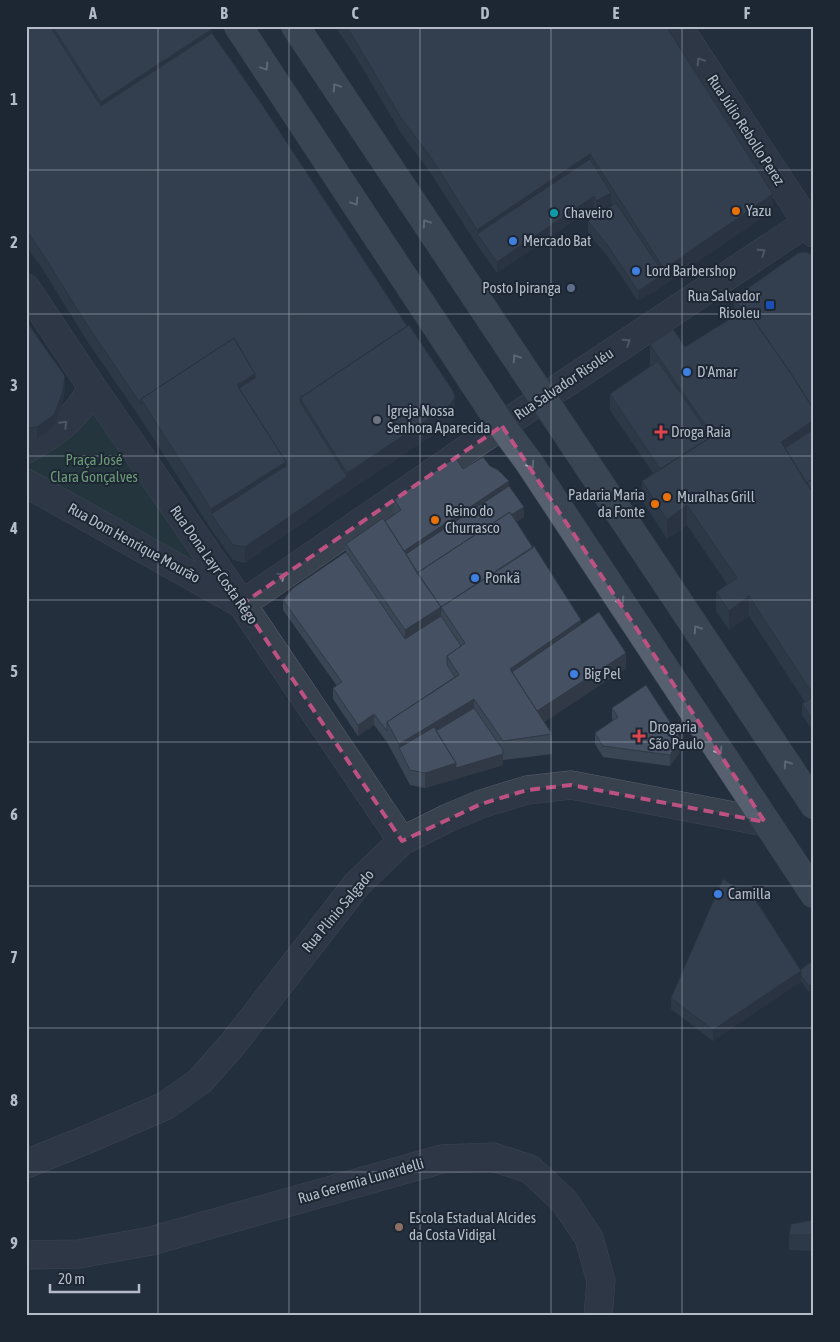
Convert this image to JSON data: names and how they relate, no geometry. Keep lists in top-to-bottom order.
{
  "streets": {
    "street": [
      "Rua Júlio Rebollo Perez",
      "Rua Salvador Risoléu",
      "Rua Dom Henrique Mourão",
      "Rua Dona Layr Costa Rêgo",
      "Rua Plínio Salgado",
      "Rua Geremia Lunardelli"
    ]
  },
  "crossings": [
    ["Rua Júlio Rebollo Perez", "Rua Salvador Risoléu"],
    ["Rua Salvador Risoléu", "Rua Dom Henrique Mourão"],
    ["Rua Salvador Risoléu", "Rua Dona Layr Costa Rêgo"],
    ["Rua Dom Henrique Mourão", "Rua Dona Layr Costa Rêgo"],
    ["Rua Dona Layr Costa Rêgo", "Rua Plínio Salgado"]
  ],
  "one_way": ["Rua Júlio Rebollo Perez", "Rua Salvador Risoléu"],
  "parks": ["Praça José Clara Gonçalves"],
  "places": {
    "other": [
      "Yazu",
      "Chaveiro",
      "Mercado Bat",
      "Lord Barbershop",
      "Posto Ipiranga",
      "D'Amar",
      "Igreja Nossa Senhora Aparecida",
      "Muralhas Grill",
      "Padaria Maria da Fonte",
      "Reino do Churrasco",
      "Ponkã",
      "Big Pel",
      "Camilla",
      "Escola Estadual Alcides da Costa Vidigal"
    ],
    "transit": ["Rua Salvador Risoleu"],
    "health": ["Droga Raia", "Drogaria São Paulo"]
  },
  "scale_bar": "20 m",
  "grid": {
    "columns": [
      "A",
      "B",
      "C",
      "D",
      "E",
      "F"
    ],
    "rows": [
      "1",
      "2",
      "3",
      "4",
      "5",
      "6",
      "7",
      "8",
      "9"
    ]
  }
}
